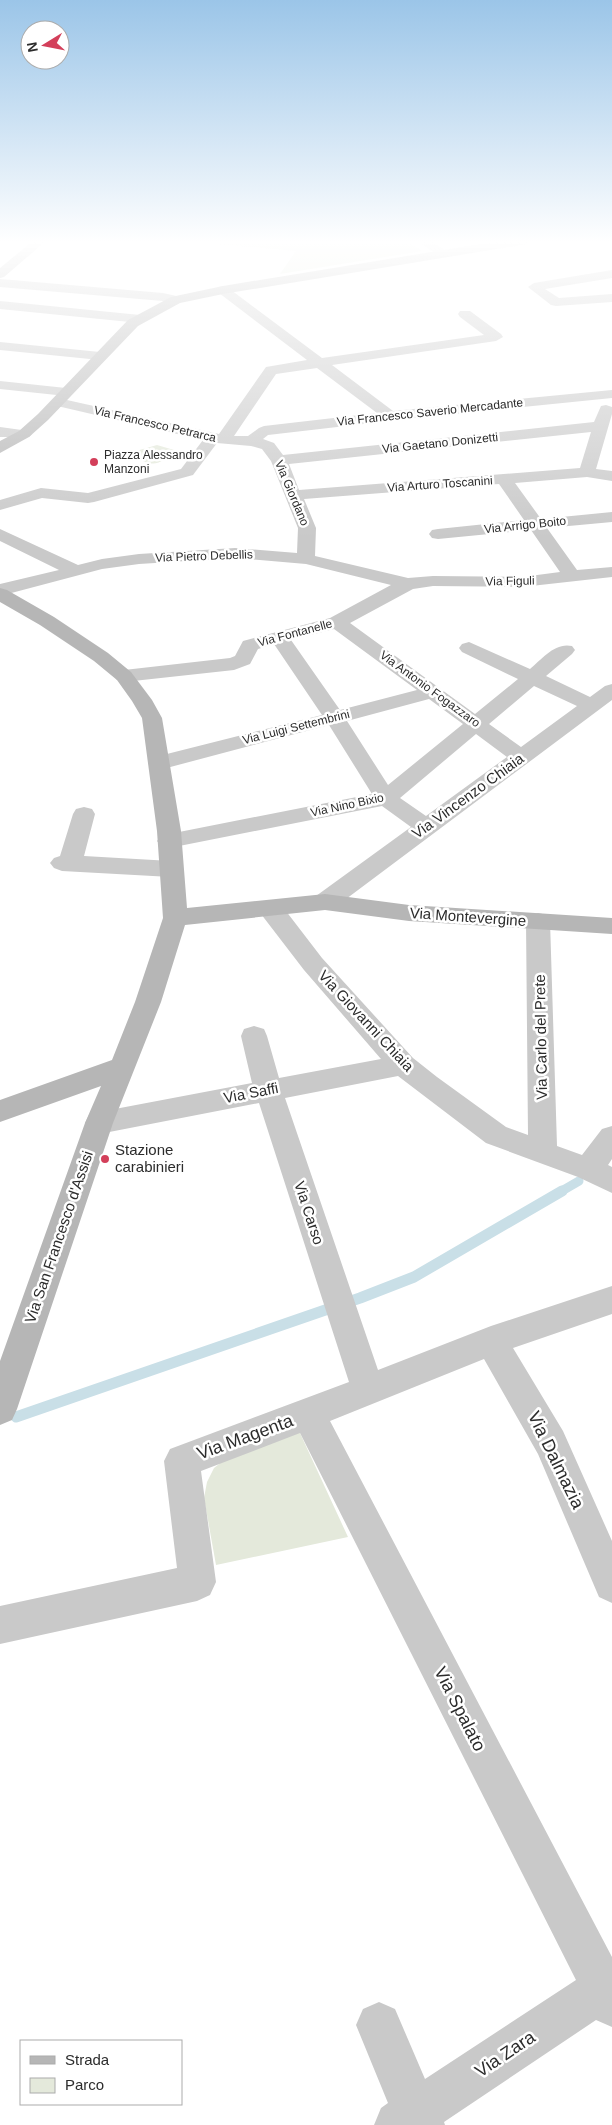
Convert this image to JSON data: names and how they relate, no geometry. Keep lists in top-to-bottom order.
{
  "streets": {
    "street": [
      "Via Francesco Saverio Mercadante",
      "Via Francesco Petrarca",
      "Via Gaetano Donizetti",
      "Via Arturo Toscanini",
      "Via Giordano",
      "Via Arrigo Boito",
      "Via Pietro Debellis",
      "Via Figuli",
      "Via Fontanelle",
      "Via Antonio Fogazzaro",
      "Via Luigi Settembrini",
      "Via Vincenzo Chiaia",
      "Via Nino Bixio",
      "Via Montevergine",
      "Via Giovanni Chiaia",
      "Via Carlo del Prete",
      "Via Saffi",
      "Via Carso",
      "Via San Francesco d'Assisi",
      "Via Magenta",
      "Via Dalmazia",
      "Via Spalato",
      "Via Zara"
    ]
  },
  "crossings": [
    ["Via Francesco Saverio Mercadante", "Via Francesco Petrarca"],
    ["Via Francesco Saverio Mercadante", "Via Giordano"],
    ["Via Francesco Petrarca", "Via Giordano"],
    ["Via Gaetano Donizetti", "Via Giordano"],
    ["Via Arturo Toscanini", "Via Giordano"],
    ["Via Giordano", "Via Pietro Debellis"],
    ["Via Pietro Debellis", "Via Figuli"],
    ["Via Pietro Debellis", "Via Fontanelle"],
    ["Via Figuli", "Via Fontanelle"],
    ["Via Fontanelle", "Via Antonio Fogazzaro"],
    ["Via Antonio Fogazzaro", "Via Luigi Settembrini"],
    ["Via Antonio Fogazzaro", "Via Vincenzo Chiaia"],
    ["Via Antonio Fogazzaro", "Via Nino Bixio"],
    ["Via Vincenzo Chiaia", "Via Montevergine"],
    ["Via Montevergine", "Via Giovanni Chiaia"],
    ["Via Montevergine", "Via Carlo del Prete"],
    ["Via Montevergine", "Via San Francesco d'Assisi"],
    ["Via Giovanni Chiaia", "Via Carlo del Prete"],
    ["Via Giovanni Chiaia", "Via Saffi"],
    ["Via Saffi", "Via Carso"],
    ["Via Saffi", "Via San Francesco d'Assisi"],
    ["Via Carso", "Via Magenta"],
    ["Via Magenta", "Via Dalmazia"],
    ["Via Magenta", "Via Spalato"],
    ["Via Spalato", "Via Zara"]
  ],
  "places": ["Piazza Alessandro Manzoni", "Stazione carabinieri"],
  "legend": ["Strada", "Parco"],
  "north": "left"
}
